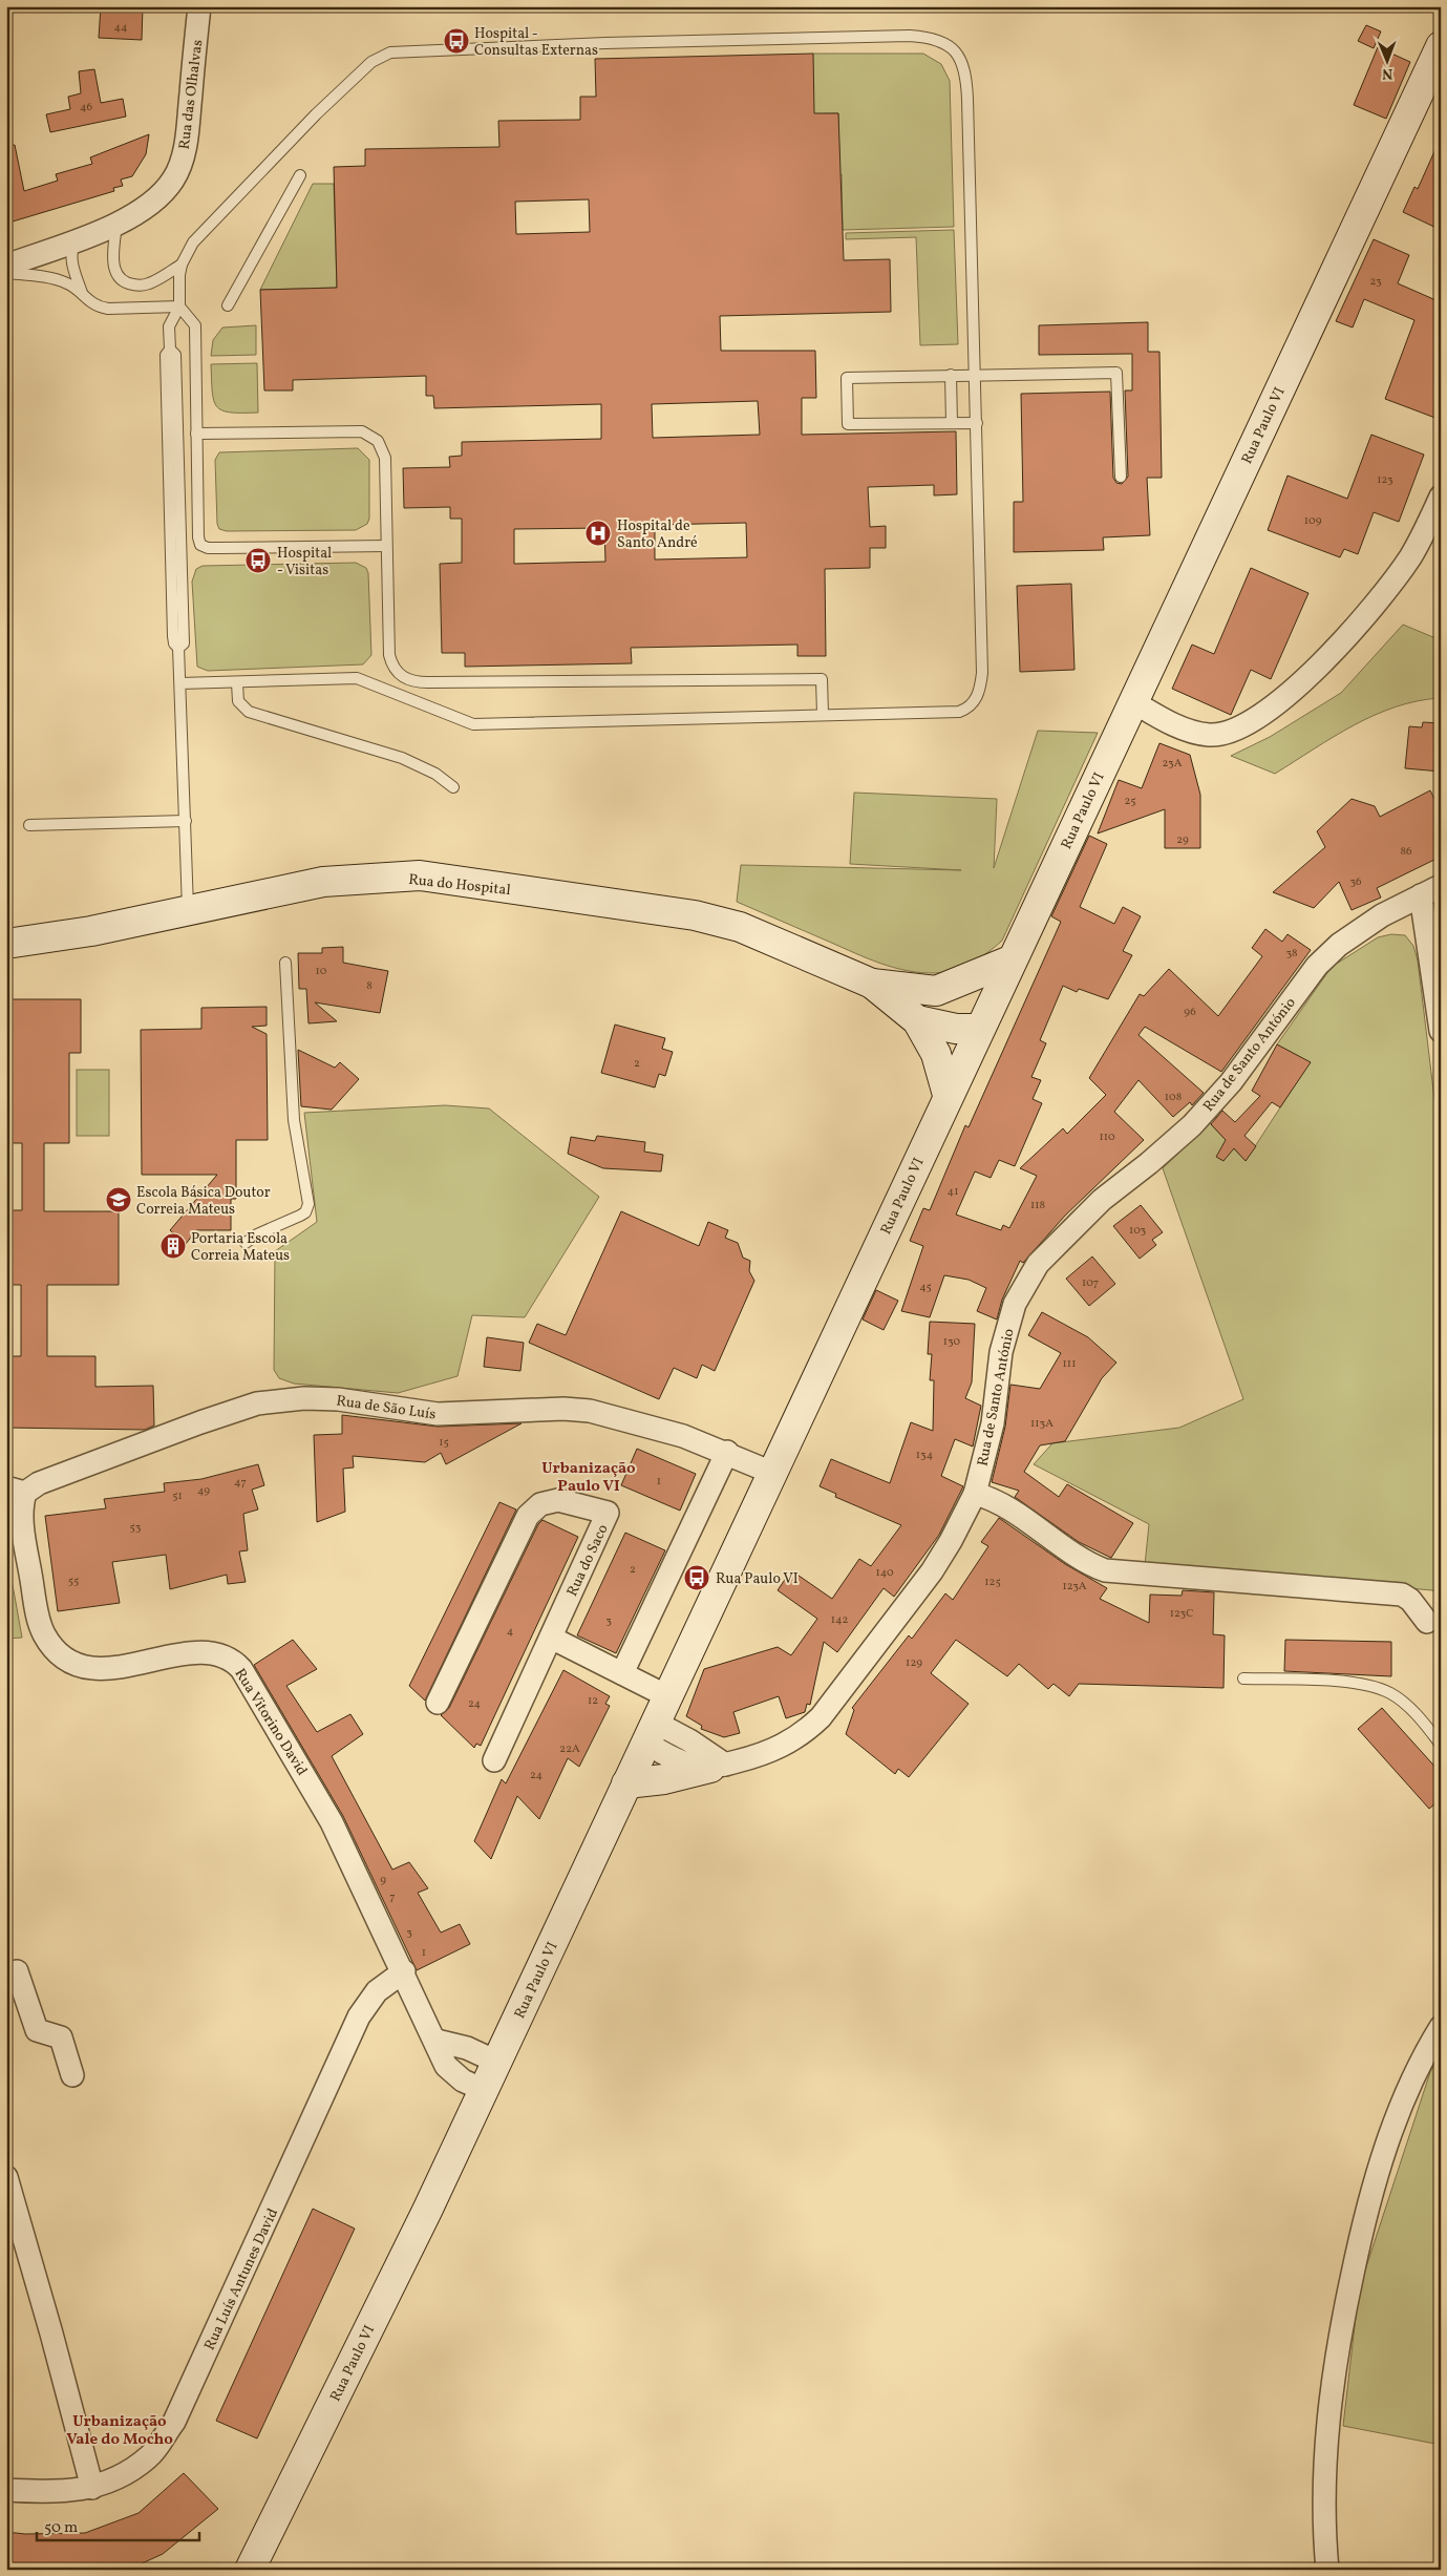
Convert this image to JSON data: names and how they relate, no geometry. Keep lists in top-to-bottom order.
{
  "streets": {
    "main road": ["Rua Paulo VI", "Rua do Hospital"],
    "street": [
      "Rua das Olhalvas",
      "Rua de Santo António",
      "Rua de São Luís",
      "Rua do Saco",
      "Rua Vitorino David",
      "Rua Luís Antunes David"
    ]
  },
  "crossings": [
    ["Rua Paulo VI", "Rua do Hospital"],
    ["Rua Paulo VI", "Rua de Santo António"],
    ["Rua Paulo VI", "Rua de São Luís"],
    ["Rua Paulo VI", "Rua Vitorino David"],
    ["Rua de São Luís", "Rua Vitorino David"],
    ["Rua Vitorino David", "Rua Luís Antunes David"]
  ],
  "districts": ["Urbanização Paulo VI", "Urbanização Vale do Mocho"],
  "places": {
    "bus stop": ["Hospital - Consultas Externas", "Hospital - Visitas", "Rua Paulo VI"],
    "hospital": ["Hospital de Santo André"],
    "school or university": ["Escola Básica Doutor Correia Mateus"],
    "building": ["Portaria Escola Correia Mateus"]
  },
  "house_numbers": [
    "44",
    "46",
    "23",
    "123",
    "109",
    "23A",
    "25",
    "29",
    "86",
    "36",
    "38",
    "10",
    "8",
    "96",
    "2",
    "108",
    "110",
    "41",
    "118",
    "103",
    "107",
    "45",
    "130",
    "111",
    "113A",
    "15",
    "134",
    "1",
    "47",
    "49",
    "51",
    "53",
    "2",
    "140",
    "55",
    "125",
    "123A",
    "123C",
    "142",
    "3",
    "4",
    "129",
    "12",
    "24",
    "22A",
    "24",
    "9",
    "7",
    "3",
    "1"
  ],
  "scale_bar": "50 m",
  "north": "bottom"
}
